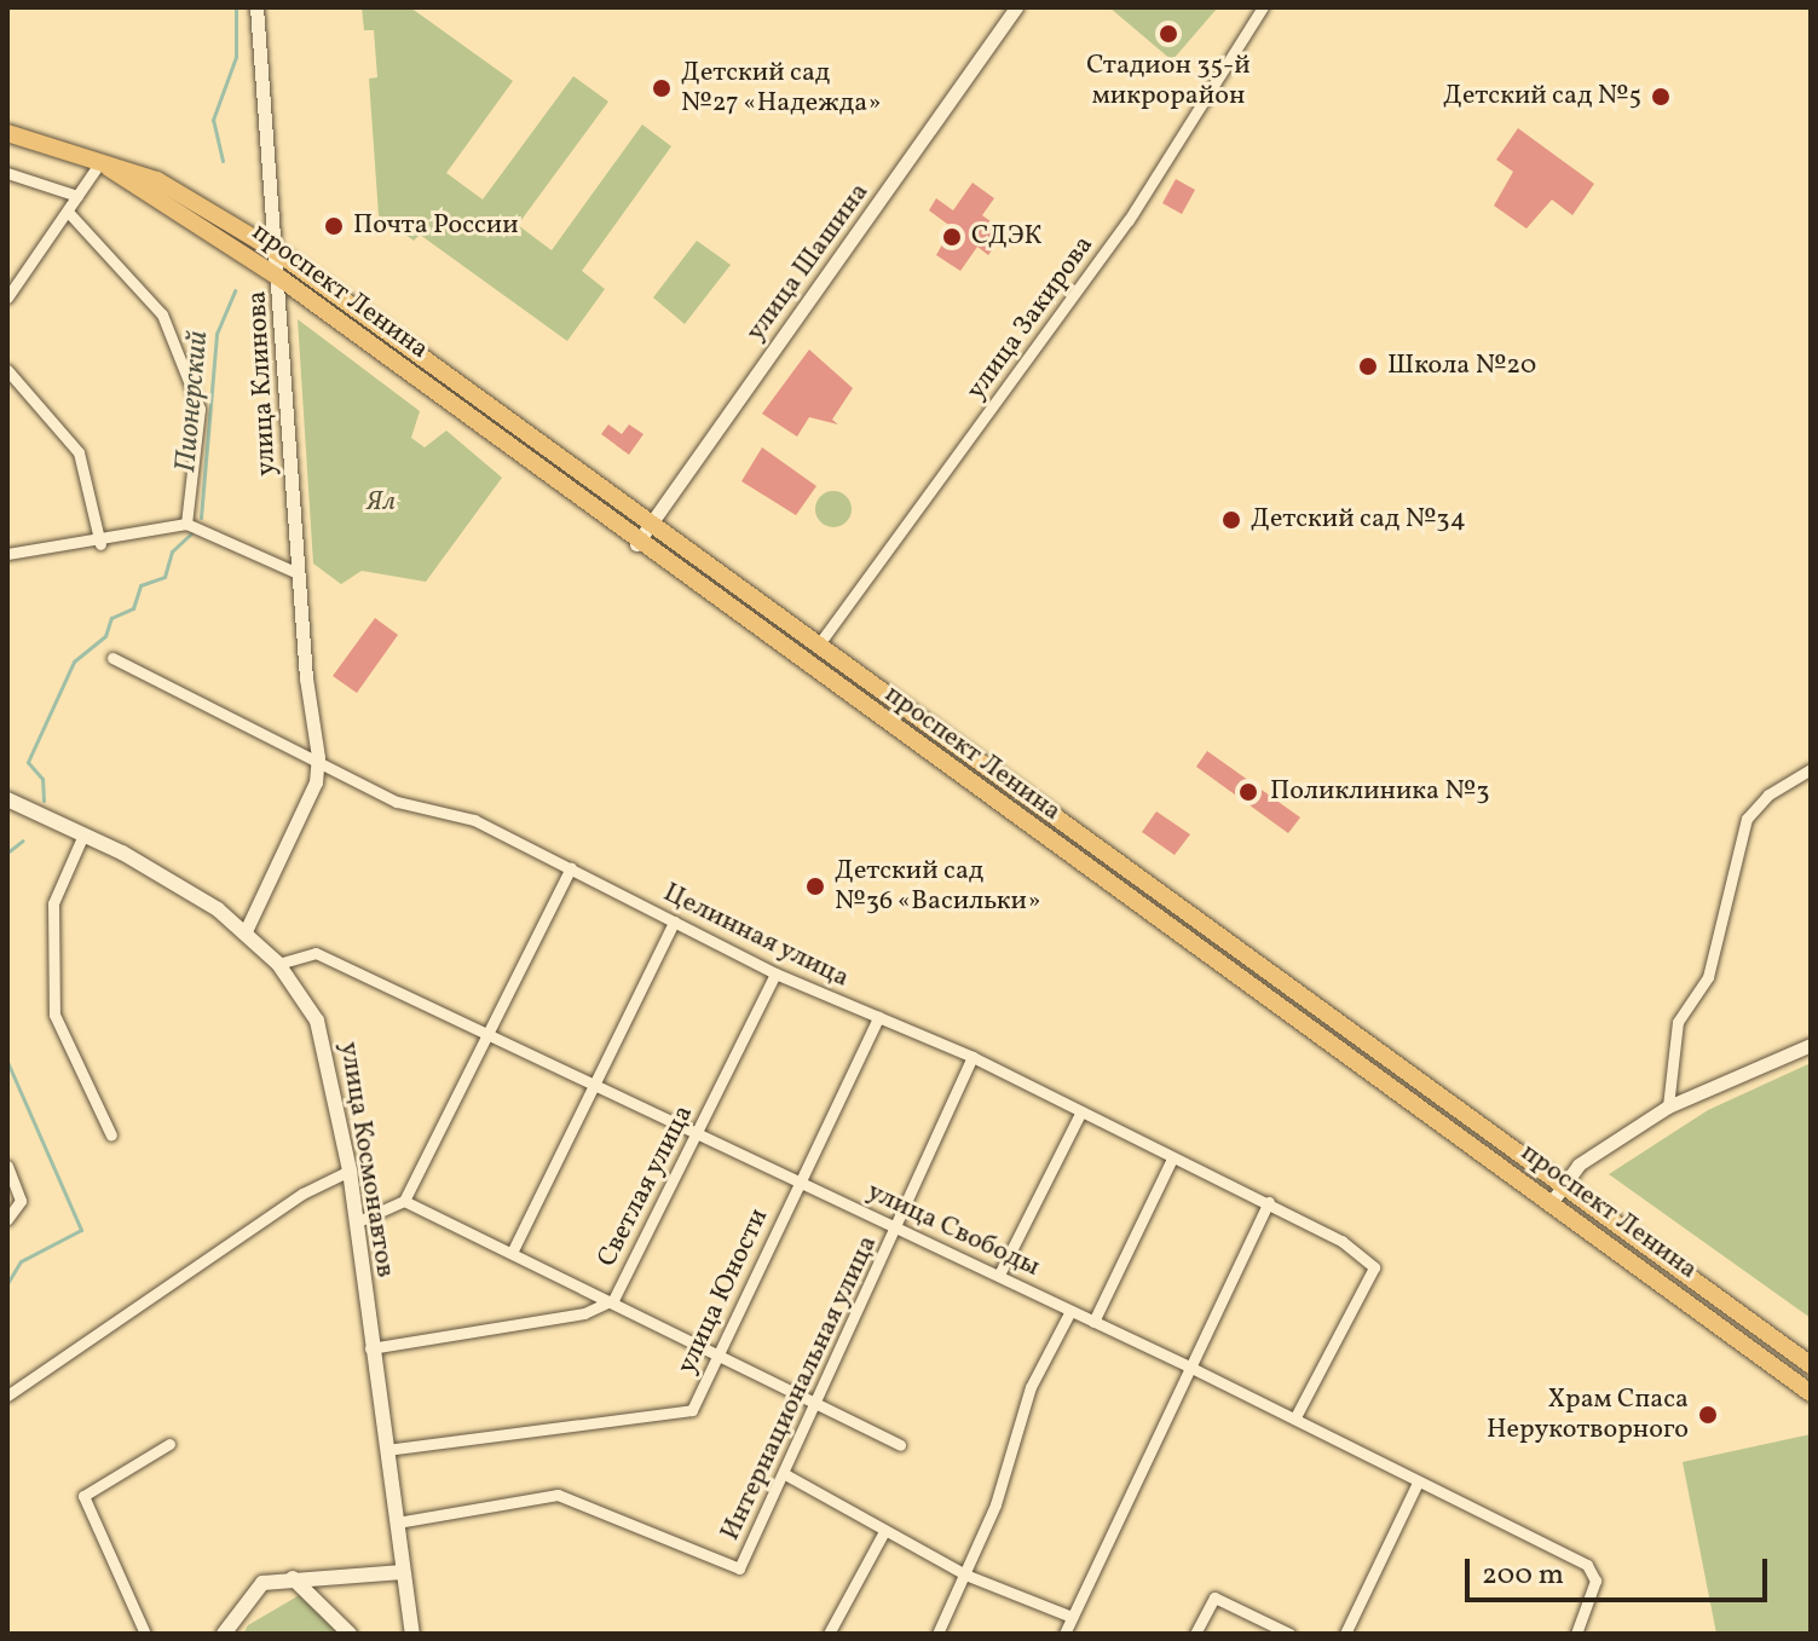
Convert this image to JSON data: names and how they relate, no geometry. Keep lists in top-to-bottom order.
{
  "streets": {
    "main road": ["проспект Ленина", "улица Космонавтов"],
    "street": [
      "улица Шашина",
      "улица Закирова",
      "улица Клинова",
      "Целинная улица",
      "Светлая улица",
      "улица Свободы",
      "улица Юности",
      "Интернациональная улица"
    ]
  },
  "crossings": [
    ["улица Шашина", "проспект Ленина"],
    ["проспект Ленина", "улица Закирова"],
    ["проспект Ленина", "улица Клинова"],
    ["улица Клинова", "Целинная улица"],
    ["Целинная улица", "Светлая улица"],
    ["Целинная улица", "улица Свободы"],
    ["Целинная улица", "улица Юности"],
    ["Целинная улица", "Интернациональная улица"],
    ["улица Космонавтов", "Светлая улица"],
    ["улица Космонавтов", "улица Свободы"],
    ["улица Космонавтов", "улица Юности"],
    ["улица Космонавтов", "Интернациональная улица"],
    ["Светлая улица", "улица Свободы"],
    ["улица Свободы", "улица Юности"],
    ["улица Свободы", "Интернациональная улица"]
  ],
  "water": ["Пионерский"],
  "parks": ["Ял"],
  "places": [
    "Стадион 35-й микрорайон",
    "Детский сад №27 «Надежда»",
    "Детский сад №5",
    "Почта России",
    "СДЭК",
    "Школа №20",
    "Детский сад №34",
    "Поликлиника №3",
    "Детский сад №36 «Васильки»",
    "Храм Спаса Нерукотворного"
  ],
  "scale_bar": "200 m"
}
